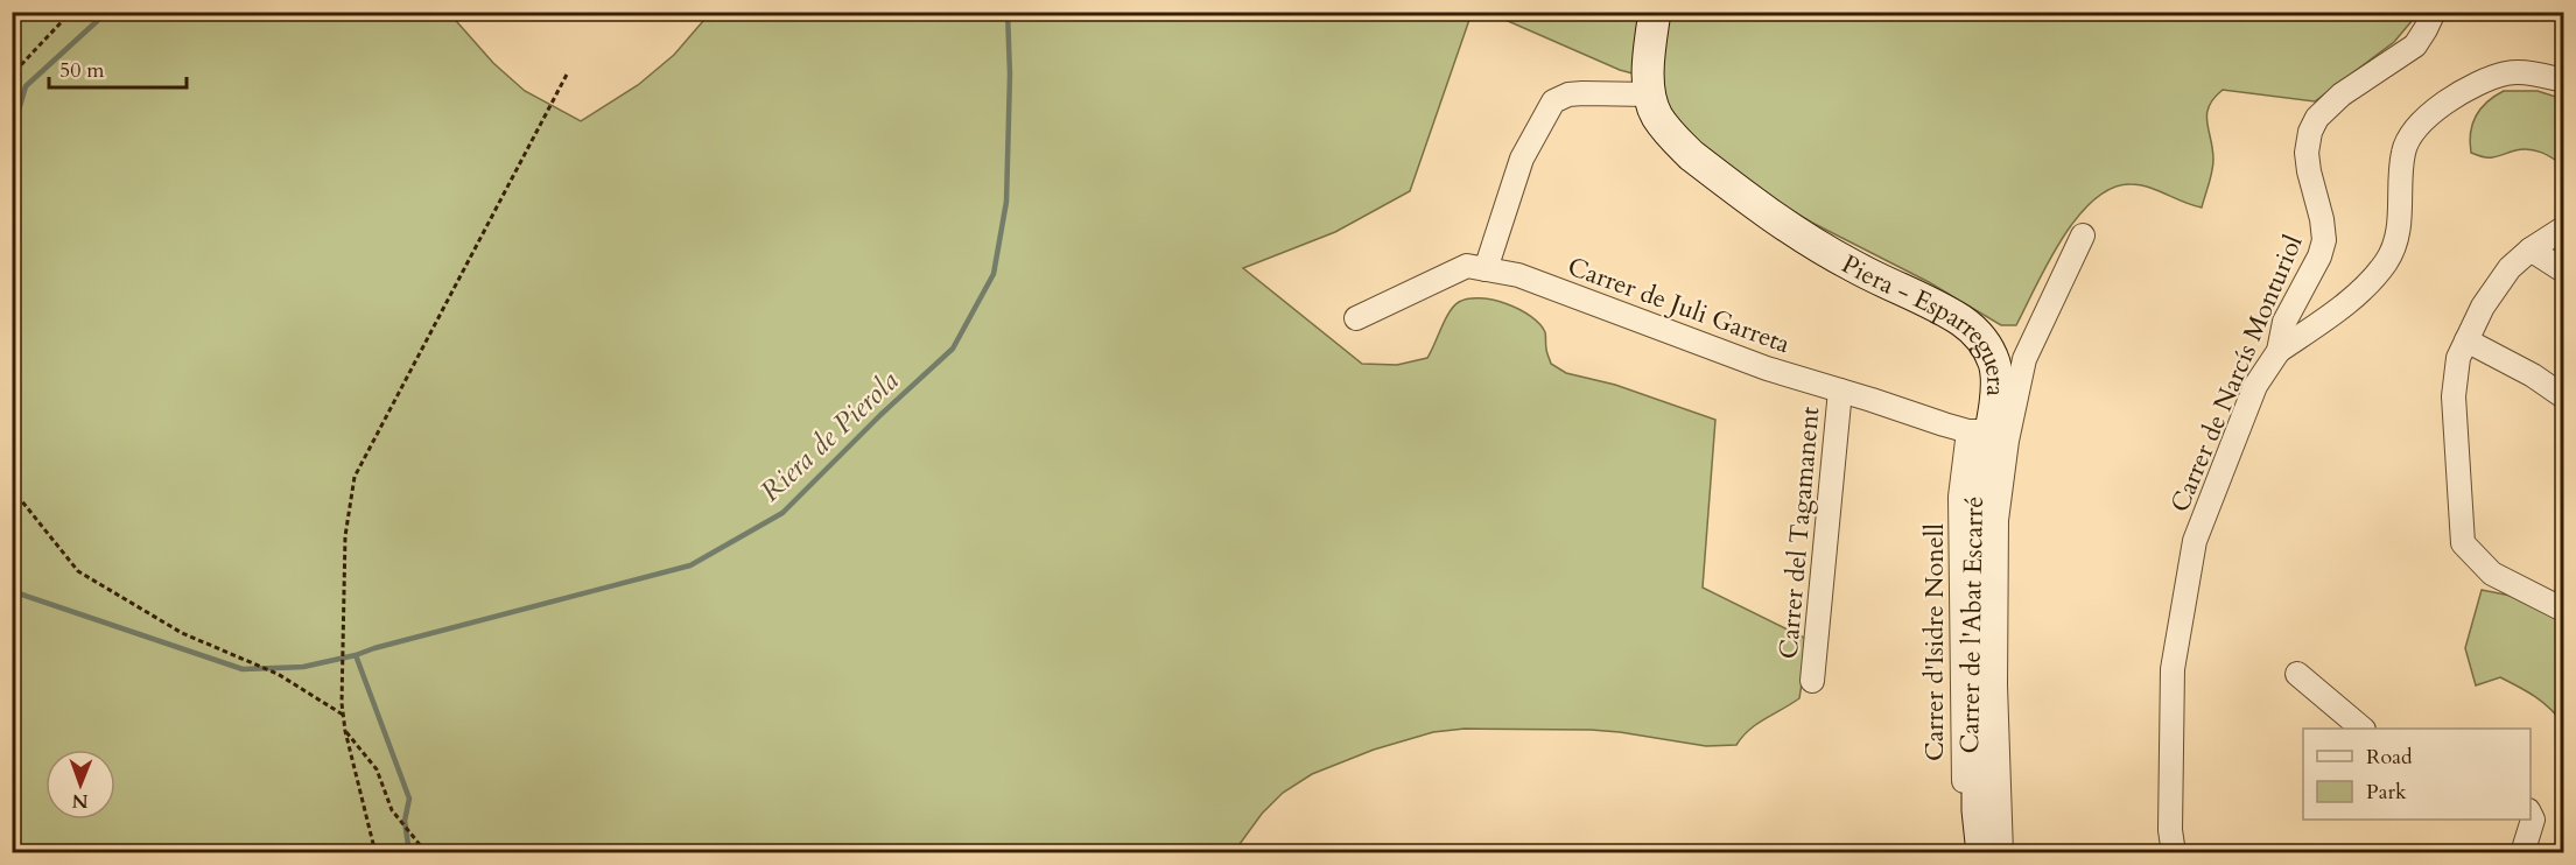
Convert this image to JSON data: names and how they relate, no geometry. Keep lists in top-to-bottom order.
{
  "streets": {
    "main road": ["Piera - Esparreguera"],
    "street": [
      "Carrer de Juli Garreta",
      "Carrer de Narcís Monturiol",
      "Carrer del Tagamanent",
      "Carrer de l'Abat Escarré",
      "Carrer d'Isidre Nonell"
    ]
  },
  "crossings": [
    ["Carrer de Juli Garreta", "Piera - Esparreguera"],
    ["Carrer de Juli Garreta", "Carrer del Tagamanent"],
    ["Carrer de Juli Garreta", "Carrer d'Isidre Nonell"],
    ["Piera - Esparreguera", "Carrer de l'Abat Escarré"],
    ["Piera - Esparreguera", "Carrer d'Isidre Nonell"]
  ],
  "water": ["Riera de Pierola"],
  "legend": ["Road", "Park"],
  "scale_bar": "50 m",
  "north": "bottom"
}
